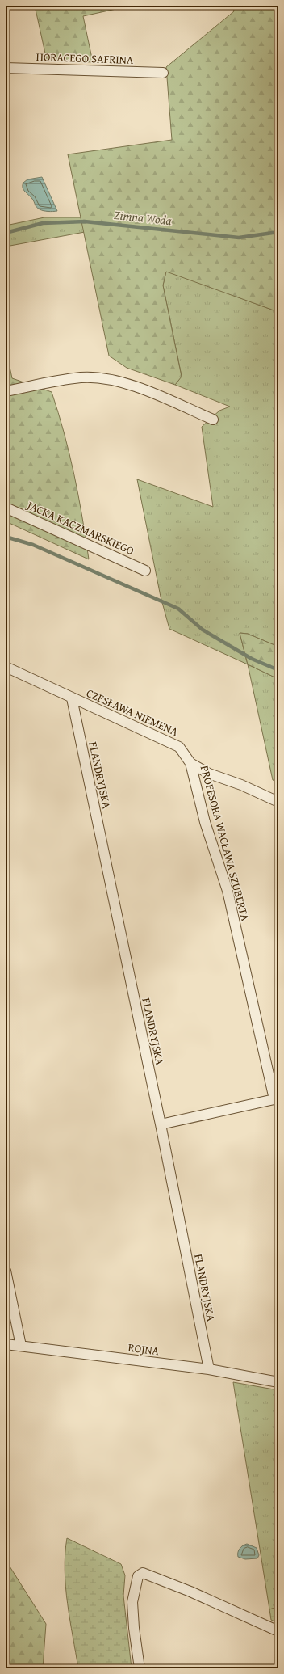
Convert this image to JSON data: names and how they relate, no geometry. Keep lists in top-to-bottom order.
{
  "streets": {
    "street": [
      "HORACEGO SAFRINA",
      "JACKA KACZMARSKIEGO",
      "CZESŁAWA NIEMENA",
      "FLANDRYJSKA",
      "PROFESORA WACŁAWA SZUBERTA",
      "ROJNA"
    ]
  },
  "crossings": [
    ["CZESŁAWA NIEMENA", "FLANDRYJSKA"],
    ["CZESŁAWA NIEMENA", "PROFESORA WACŁAWA SZUBERTA"],
    ["FLANDRYJSKA", "PROFESORA WACŁAWA SZUBERTA"],
    ["FLANDRYJSKA", "ROJNA"]
  ],
  "water": ["Zimna Woda"]
}
